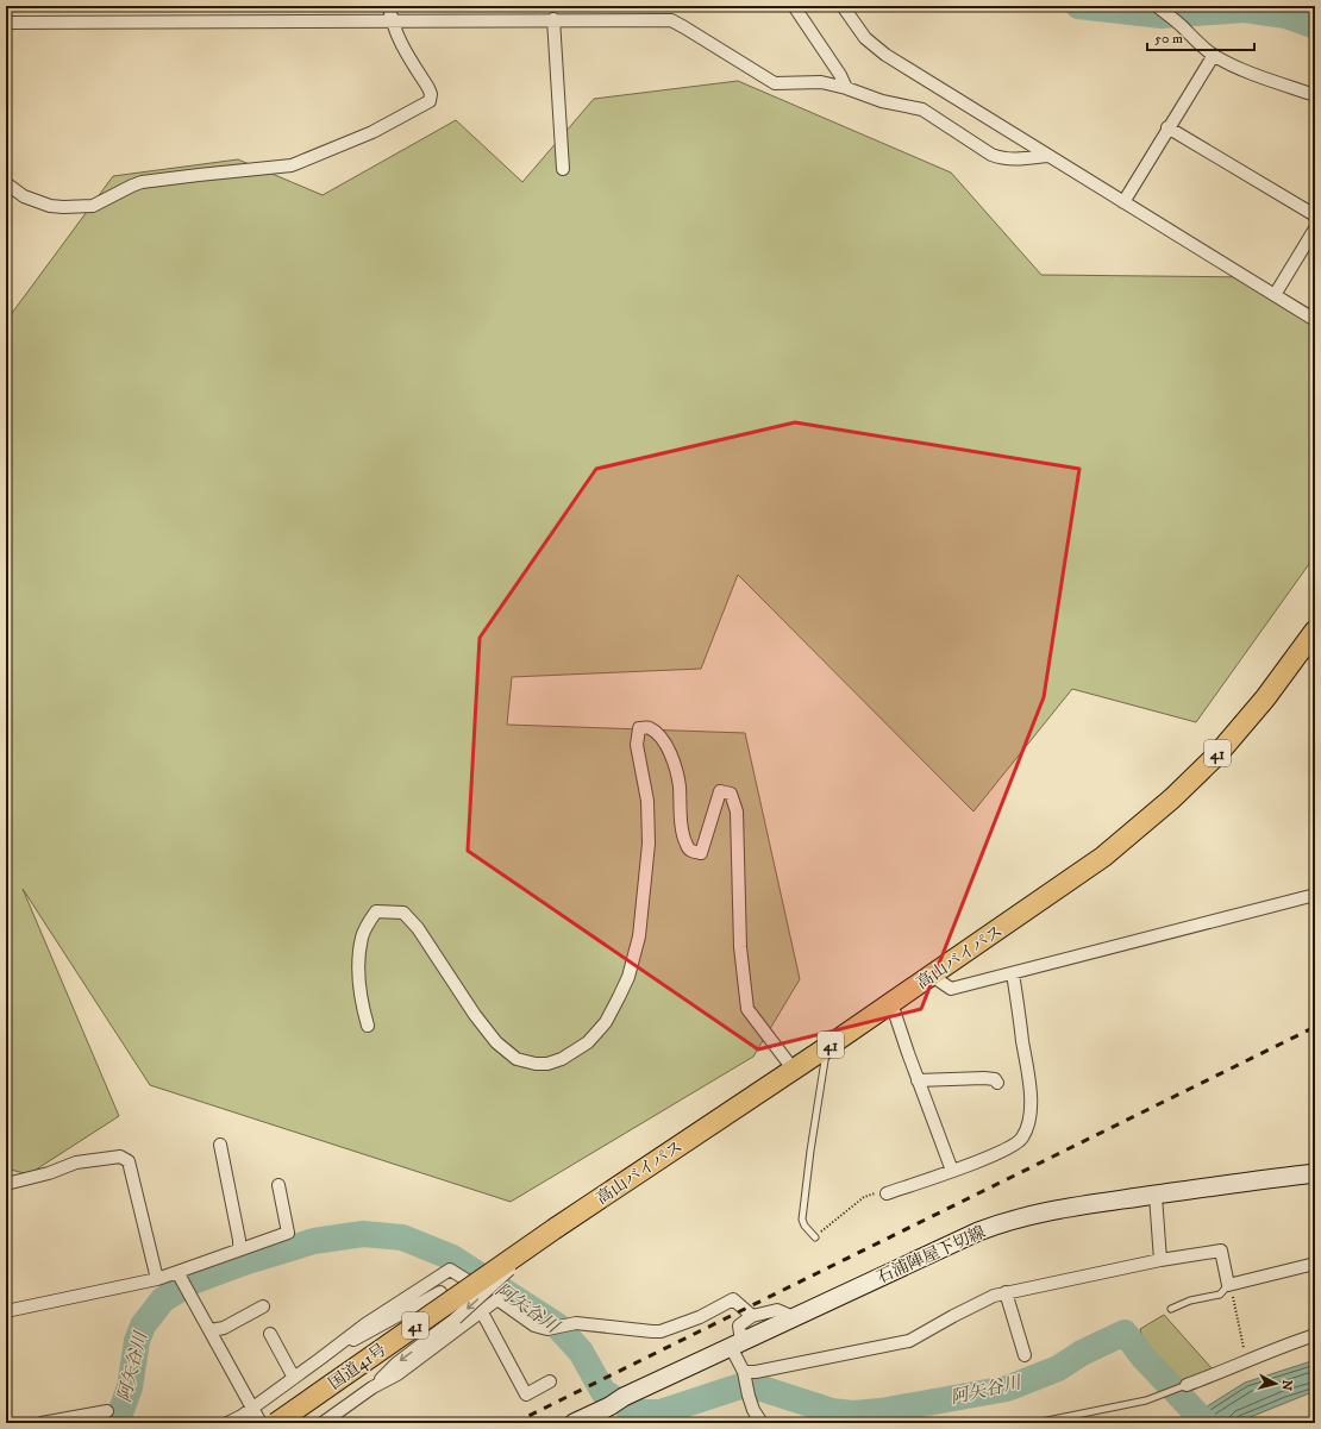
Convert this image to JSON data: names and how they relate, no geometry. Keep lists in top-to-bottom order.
{
  "streets": {
    "highway": ["41", "高山バイパス", "国道41号"],
    "main road": ["石浦陣屋下切線"]
  },
  "crossings": [
    ["高山バイパス", "国道41号"]
  ],
  "water": ["阿矢谷川"],
  "scale_bar": "50 m",
  "north": "right"
}
